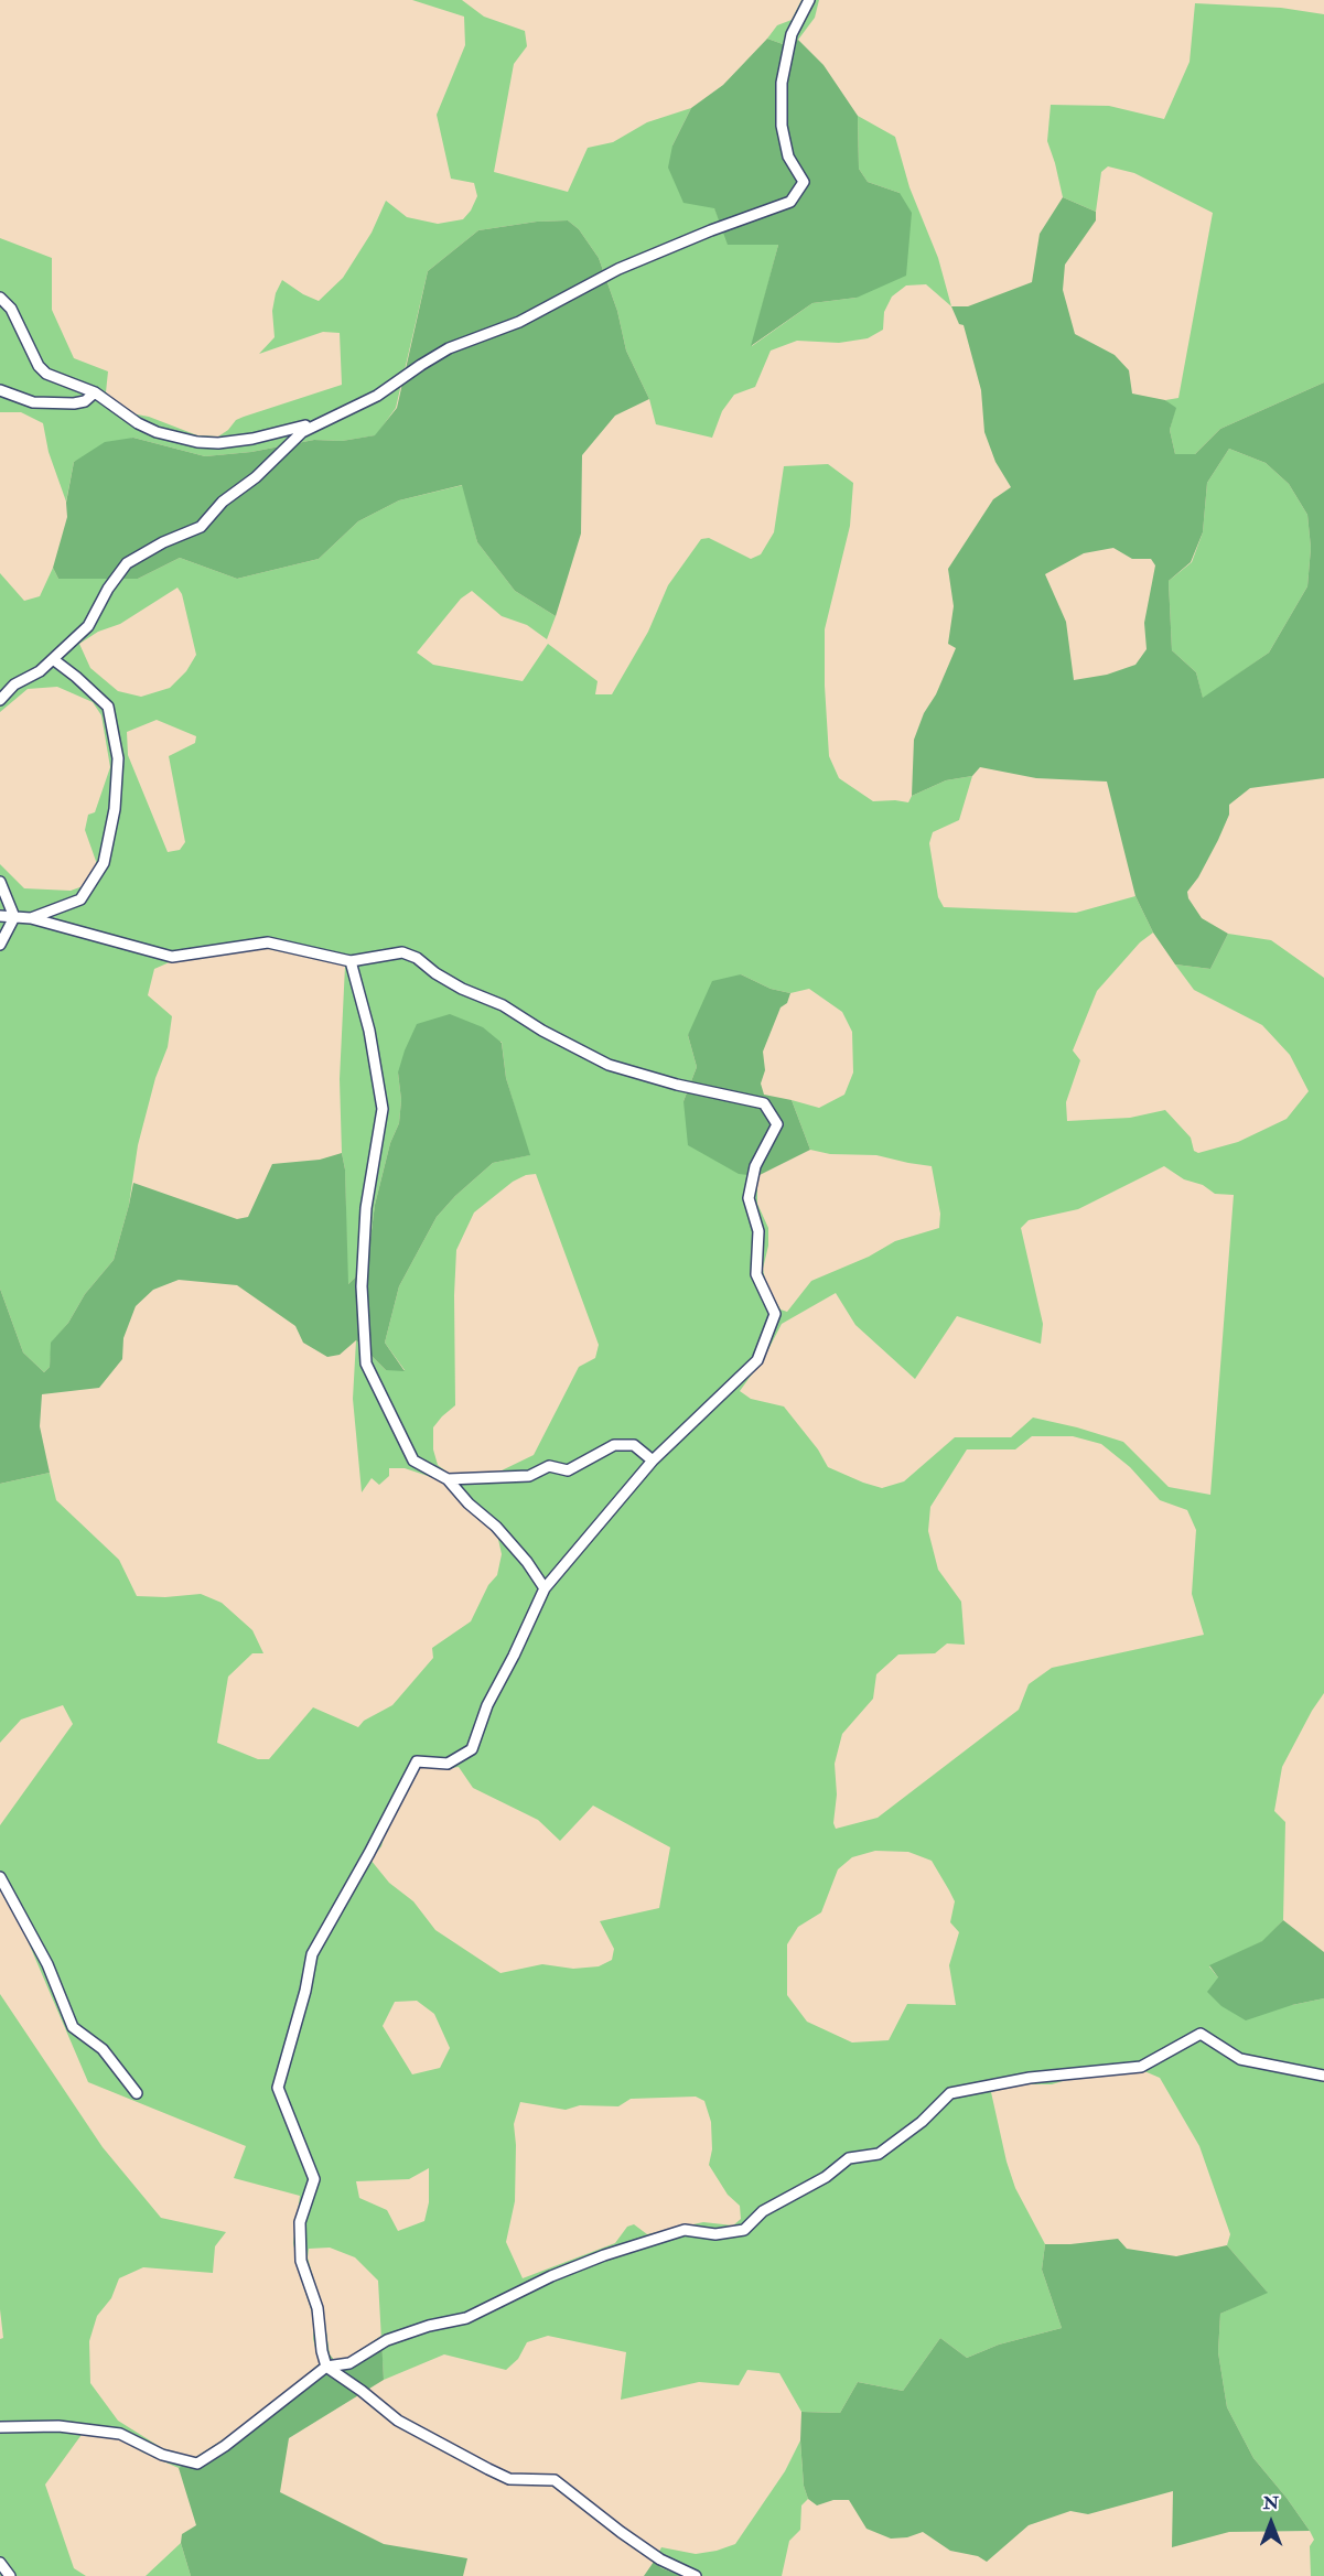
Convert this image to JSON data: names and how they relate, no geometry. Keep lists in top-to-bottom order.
{
  "north": "top"
}
